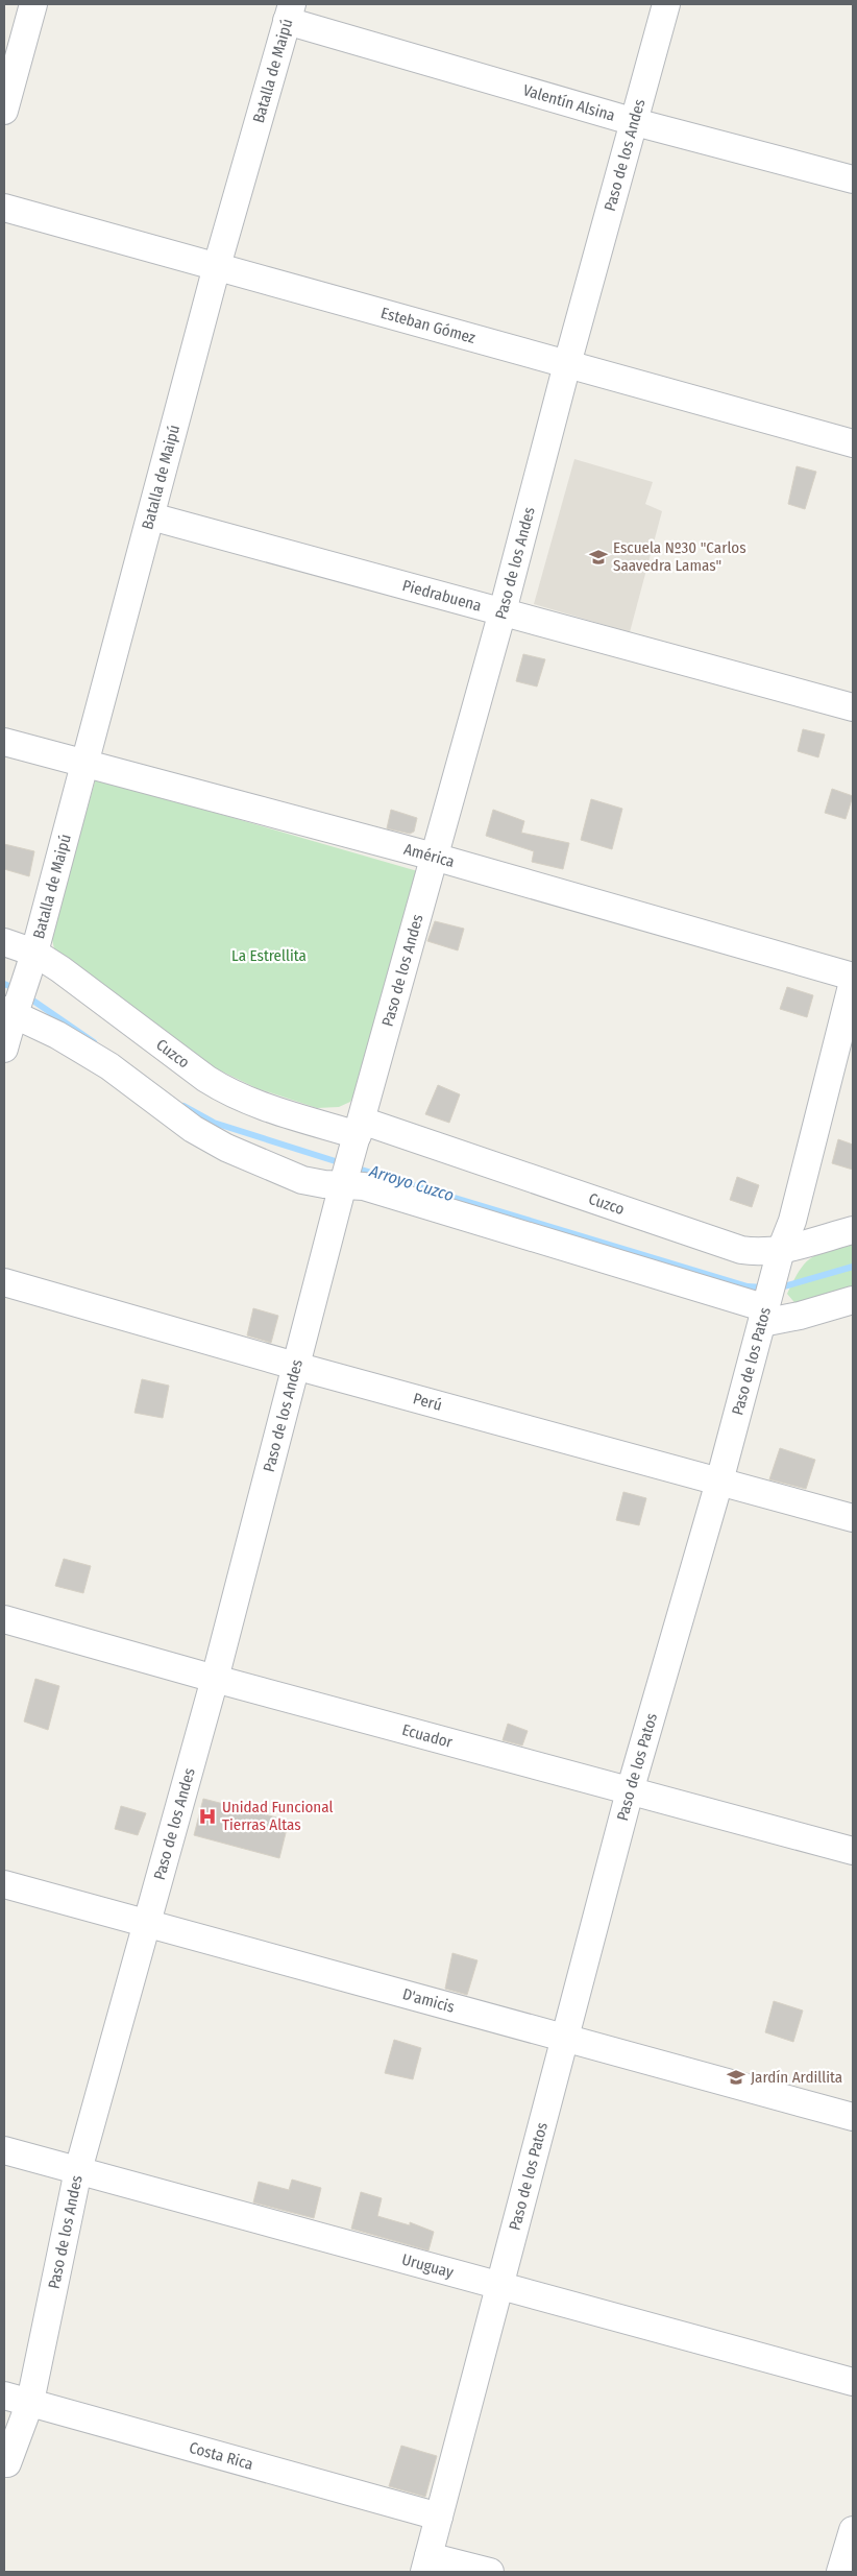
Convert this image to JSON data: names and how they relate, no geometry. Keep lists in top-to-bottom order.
{
  "streets": {
    "street": [
      "Batalla de Maipú",
      "Valentín Alsina",
      "Paso de los Andes",
      "Esteban Gómez",
      "Piedrabuena",
      "América",
      "Cuzco",
      "Paso de los Patos",
      "Perú",
      "Ecuador",
      "D'amicis",
      "Uruguay",
      "Costa Rica"
    ]
  },
  "crossings": [
    ["Batalla de Maipú", "Valentín Alsina"],
    ["Batalla de Maipú", "Esteban Gómez"],
    ["Batalla de Maipú", "Piedrabuena"],
    ["Batalla de Maipú", "América"],
    ["Batalla de Maipú", "Cuzco"],
    ["Valentín Alsina", "Paso de los Andes"],
    ["Paso de los Andes", "Esteban Gómez"],
    ["Paso de los Andes", "Piedrabuena"],
    ["Paso de los Andes", "América"],
    ["Paso de los Andes", "Cuzco"],
    ["Paso de los Andes", "Perú"],
    ["Paso de los Andes", "Ecuador"],
    ["Paso de los Andes", "D'amicis"],
    ["Paso de los Andes", "Uruguay"],
    ["Paso de los Andes", "Costa Rica"],
    ["Cuzco", "Paso de los Patos"],
    ["Paso de los Patos", "Perú"],
    ["Paso de los Patos", "Ecuador"],
    ["Paso de los Patos", "D'amicis"],
    ["Paso de los Patos", "Uruguay"],
    ["Paso de los Patos", "Costa Rica"]
  ],
  "water": ["Arroyo Cuzco"],
  "parks": ["La Estrellita"],
  "places": {
    "school or university": ["Escuela Nº30 \"Carlos Saavedra Lamas\"", "Jardín Ardillita"],
    "hospital": ["Unidad Funcional Tierras Altas"]
  }
}
